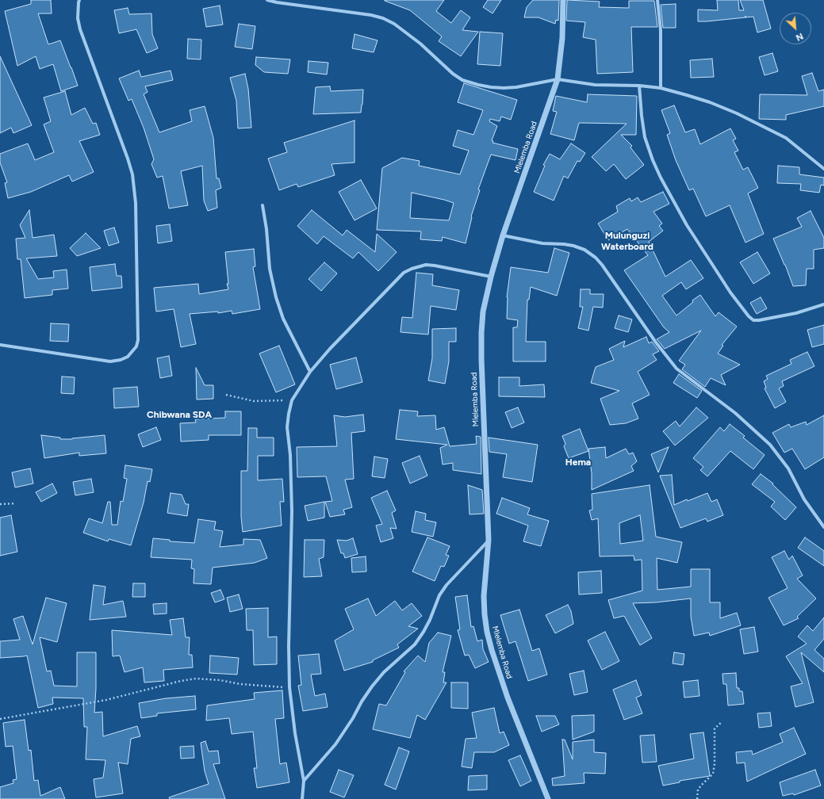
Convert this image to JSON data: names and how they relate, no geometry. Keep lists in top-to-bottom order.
{
  "streets": {
    "street": ["Mlelemba Road"]
  },
  "districts": ["Mulunguzi Waterboard", "Chibwana SDA", "Hema"],
  "north": "bottom right"
}
